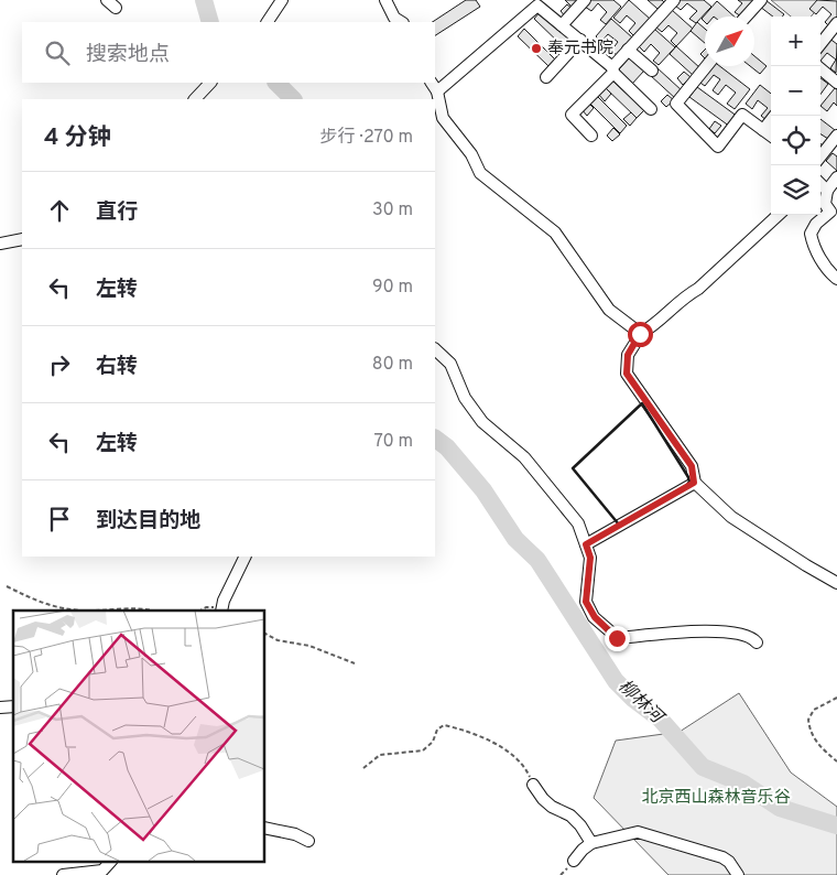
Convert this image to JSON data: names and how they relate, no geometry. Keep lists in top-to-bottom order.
{
  "water": ["柳林河"],
  "parks": ["北京西山森林音乐谷"],
  "places": ["奉元书院"],
  "north": "top right",
  "page": {
    "map_buttons": ["+", "−"],
    "search": "搜索地点",
    "heading": ["4 分钟", "步行 · 270 m"],
    "list": [
      ["直行", "30 m"],
      ["左转", "90 m"],
      ["右转", "80 m"],
      ["左转", "70 m"],
      "到达目的地"
    ]
  }
}
